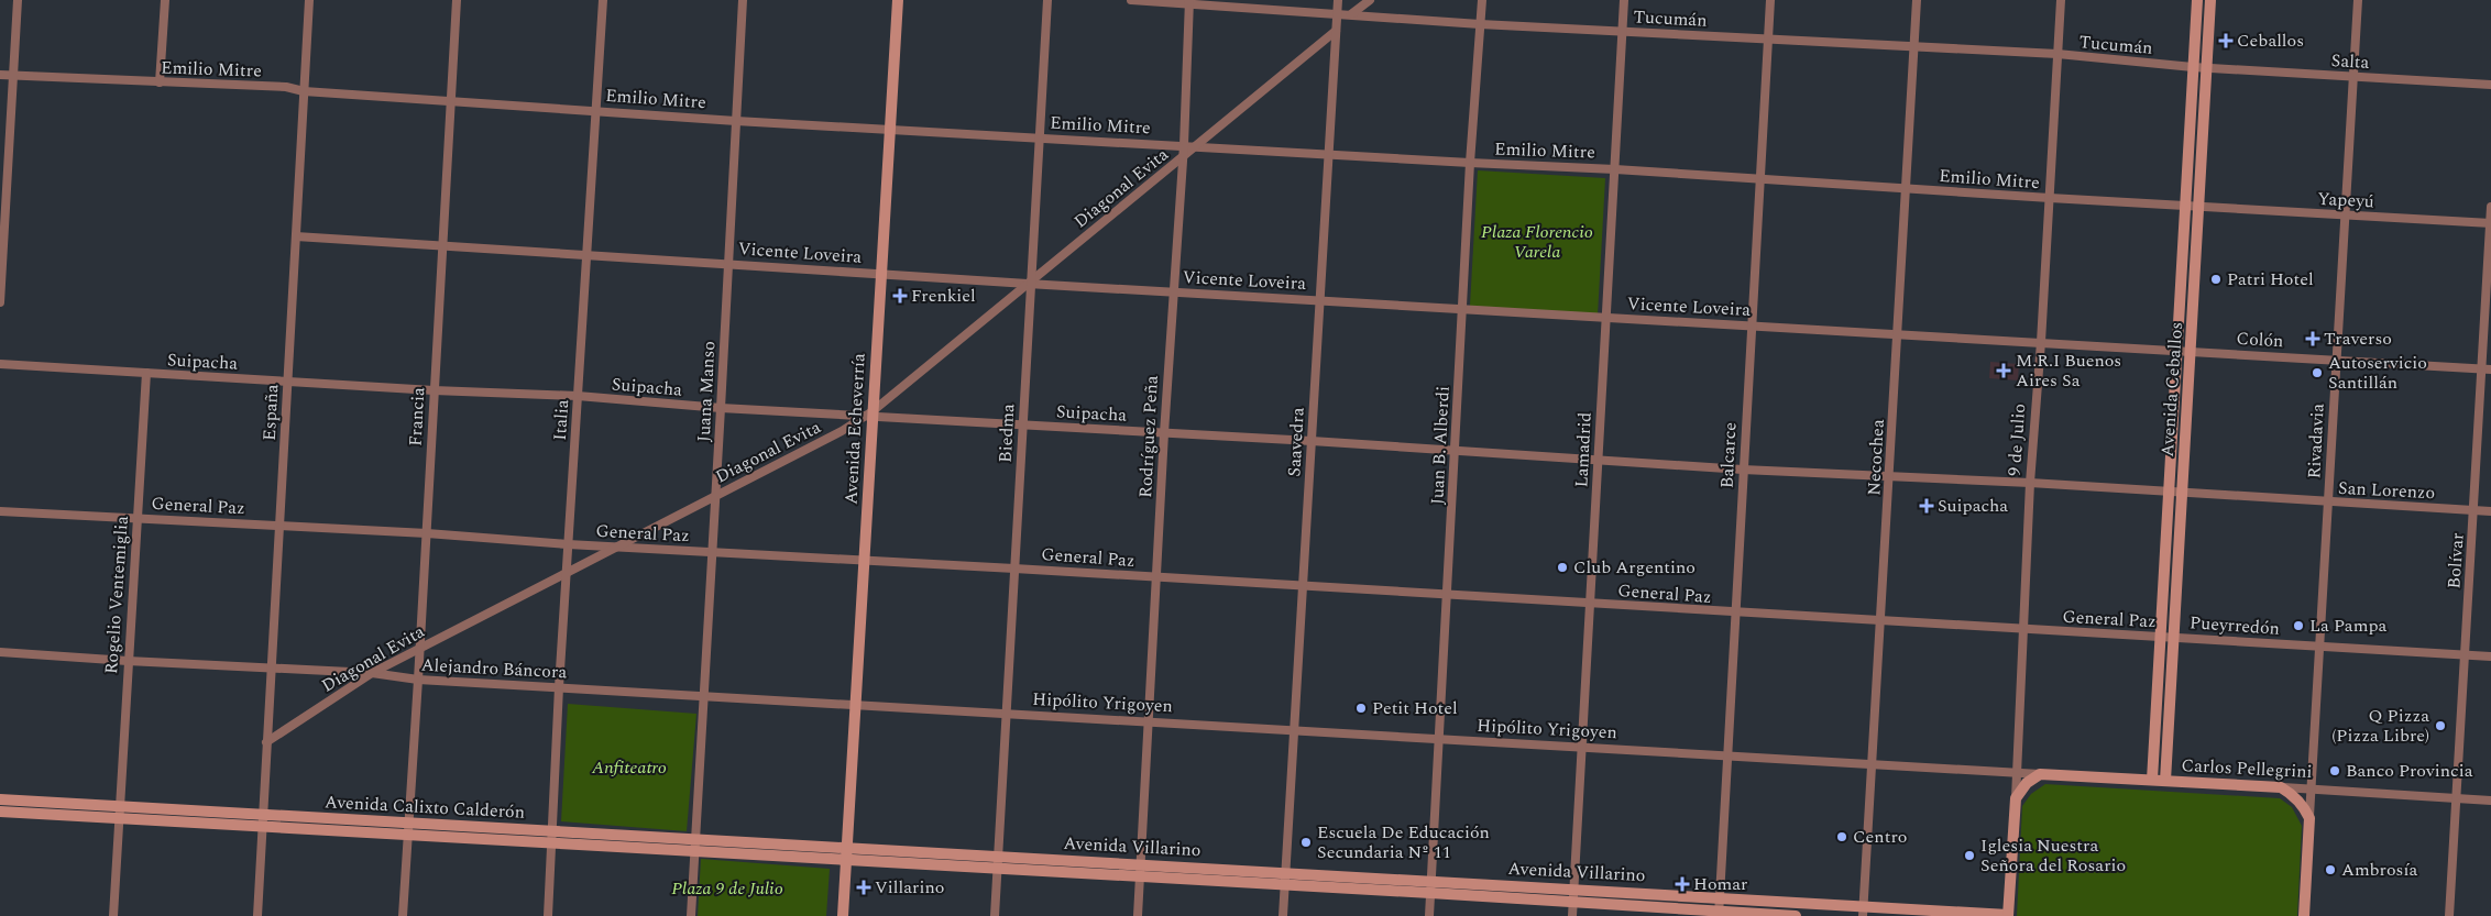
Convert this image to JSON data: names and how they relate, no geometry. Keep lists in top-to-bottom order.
{
  "streets": {
    "main road": [
      "Avenida Ceballos",
      "Avenida Echeverría",
      "9 de Julio",
      "Rivadavia",
      "Hipólito Yrigoyen",
      "Carlos Pellegrini",
      "Avenida Calixto Calderón",
      "Avenida Villarino"
    ],
    "street": [
      "Tucumán",
      "Salta",
      "Emilio Mitre",
      "Diagonal Evita",
      "Yapeyú",
      "Vicente Loveira",
      "Colón",
      "Suipacha",
      "Juana Manso",
      "España",
      "Francia",
      "Italia",
      "Biedma",
      "Rodríguez Peña",
      "Saavedra",
      "Juan B. Alberdi",
      "Lamadrid",
      "Balcarce",
      "Necochea",
      "San Lorenzo",
      "General Paz",
      "Bolívar",
      "Rogelio Ventemiglia",
      "Pueyrredón",
      "Alejandro Báncora"
    ]
  },
  "crossings": [
    ["Tucumán", "Salta"],
    ["Tucumán", "Avenida Ceballos"],
    ["Tucumán", "Rodríguez Peña"],
    ["Tucumán", "9 de Julio"],
    ["Tucumán", "Saavedra"],
    ["Tucumán", "Juan B. Alberdi"],
    ["Tucumán", "Lamadrid"],
    ["Tucumán", "Balcarce"],
    ["Tucumán", "Necochea"],
    ["Salta", "Avenida Ceballos"],
    ["Salta", "Rivadavia"],
    ["Emilio Mitre", "Diagonal Evita"],
    ["Emilio Mitre", "Yapeyú"],
    ["Emilio Mitre", "Avenida Ceballos"],
    ["Emilio Mitre", "Juana Manso"],
    ["Emilio Mitre", "España"],
    ["Emilio Mitre", "Francia"],
    ["Emilio Mitre", "Italia"],
    ["Emilio Mitre", "Avenida Echeverría"],
    ["Emilio Mitre", "Biedma"],
    ["Emilio Mitre", "Rodríguez Peña"],
    ["Emilio Mitre", "9 de Julio"],
    ["Emilio Mitre", "Saavedra"],
    ["Emilio Mitre", "Juan B. Alberdi"],
    ["Emilio Mitre", "Lamadrid"],
    ["Emilio Mitre", "Balcarce"],
    ["Emilio Mitre", "Necochea"],
    ["Diagonal Evita", "Vicente Loveira"],
    ["Diagonal Evita", "Suipacha"],
    ["Diagonal Evita", "Juana Manso"],
    ["Diagonal Evita", "España"],
    ["Diagonal Evita", "Francia"],
    ["Diagonal Evita", "Italia"],
    ["Diagonal Evita", "Avenida Echeverría"],
    ["Diagonal Evita", "Biedma"],
    ["Diagonal Evita", "Rodríguez Peña"],
    ["Diagonal Evita", "Saavedra"],
    ["Diagonal Evita", "General Paz"],
    ["Diagonal Evita", "Alejandro Báncora"],
    ["Yapeyú", "Avenida Ceballos"],
    ["Yapeyú", "Rivadavia"],
    ["Yapeyú", "Bolívar"],
    ["Vicente Loveira", "Colón"],
    ["Vicente Loveira", "Avenida Ceballos"],
    ["Vicente Loveira", "Juana Manso"],
    ["Vicente Loveira", "España"],
    ["Vicente Loveira", "Francia"],
    ["Vicente Loveira", "Italia"],
    ["Vicente Loveira", "Avenida Echeverría"],
    ["Vicente Loveira", "Biedma"],
    ["Vicente Loveira", "Rodríguez Peña"],
    ["Vicente Loveira", "9 de Julio"],
    ["Vicente Loveira", "Saavedra"],
    ["Vicente Loveira", "Juan B. Alberdi"],
    ["Vicente Loveira", "Lamadrid"],
    ["Vicente Loveira", "Balcarce"],
    ["Vicente Loveira", "Necochea"],
    ["Colón", "Avenida Ceballos"],
    ["Colón", "Rivadavia"],
    ["Colón", "Bolívar"],
    ["Suipacha", "Avenida Ceballos"],
    ["Suipacha", "Juana Manso"],
    ["Suipacha", "España"],
    ["Suipacha", "Francia"],
    ["Suipacha", "Italia"],
    ["Suipacha", "Avenida Echeverría"],
    ["Suipacha", "Biedma"],
    ["Suipacha", "Rodríguez Peña"],
    ["Suipacha", "9 de Julio"],
    ["Suipacha", "Saavedra"],
    ["Suipacha", "Juan B. Alberdi"],
    ["Suipacha", "Lamadrid"],
    ["Suipacha", "Balcarce"],
    ["Suipacha", "Necochea"],
    ["Suipacha", "San Lorenzo"],
    ["Suipacha", "Rogelio Ventemiglia"],
    ["Avenida Ceballos", "San Lorenzo"],
    ["Avenida Ceballos", "General Paz"],
    ["Avenida Ceballos", "Pueyrredón"],
    ["Avenida Ceballos", "Hipólito Yrigoyen"],
    ["Avenida Ceballos", "Carlos Pellegrini"],
    ["Juana Manso", "General Paz"],
    ["Juana Manso", "Alejandro Báncora"],
    ["Juana Manso", "Avenida Calixto Calderón"],
    ["España", "General Paz"],
    ["España", "Alejandro Báncora"],
    ["España", "Avenida Calixto Calderón"],
    ["Francia", "General Paz"],
    ["Francia", "Alejandro Báncora"],
    ["Francia", "Avenida Calixto Calderón"],
    ["Italia", "General Paz"],
    ["Italia", "Alejandro Báncora"],
    ["Italia", "Avenida Calixto Calderón"],
    ["Avenida Echeverría", "General Paz"],
    ["Avenida Echeverría", "Alejandro Báncora"],
    ["Avenida Echeverría", "Hipólito Yrigoyen"],
    ["Avenida Echeverría", "Avenida Calixto Calderón"],
    ["Avenida Echeverría", "Avenida Villarino"],
    ["Biedma", "General Paz"],
    ["Biedma", "Hipólito Yrigoyen"],
    ["Biedma", "Avenida Villarino"],
    ["Rodríguez Peña", "General Paz"],
    ["Rodríguez Peña", "Hipólito Yrigoyen"],
    ["Rodríguez Peña", "Avenida Villarino"],
    ["9 de Julio", "General Paz"],
    ["9 de Julio", "Hipólito Yrigoyen"],
    ["9 de Julio", "Avenida Villarino"],
    ["Rivadavia", "San Lorenzo"],
    ["Rivadavia", "Pueyrredón"],
    ["Rivadavia", "Carlos Pellegrini"],
    ["Saavedra", "General Paz"],
    ["Saavedra", "Hipólito Yrigoyen"],
    ["Saavedra", "Avenida Villarino"],
    ["Juan B. Alberdi", "General Paz"],
    ["Juan B. Alberdi", "Hipólito Yrigoyen"],
    ["Juan B. Alberdi", "Avenida Villarino"],
    ["Lamadrid", "General Paz"],
    ["Lamadrid", "Hipólito Yrigoyen"],
    ["Lamadrid", "Avenida Villarino"],
    ["Balcarce", "General Paz"],
    ["Balcarce", "Hipólito Yrigoyen"],
    ["Balcarce", "Avenida Villarino"],
    ["Necochea", "General Paz"],
    ["Necochea", "Hipólito Yrigoyen"],
    ["Necochea", "Avenida Villarino"],
    ["San Lorenzo", "Bolívar"],
    ["General Paz", "Rogelio Ventemiglia"],
    ["General Paz", "Pueyrredón"],
    ["Bolívar", "Pueyrredón"],
    ["Bolívar", "Carlos Pellegrini"],
    ["Rogelio Ventemiglia", "Alejandro Báncora"],
    ["Rogelio Ventemiglia", "Avenida Calixto Calderón"],
    ["Alejandro Báncora", "Hipólito Yrigoyen"],
    ["Hipólito Yrigoyen", "Carlos Pellegrini"],
    ["Avenida Calixto Calderón", "Avenida Villarino"]
  ],
  "parks": ["Plaza Florencio Varela", "Anfiteatro", "Plaza 9 de Julio"],
  "places": {
    "health": [
      "Ceballos",
      "Frenkiel",
      "Traverso",
      "M.R.I Buenos Aires Sa",
      "Suipacha",
      "Homar",
      "Villarino"
    ],
    "other": [
      "Patri Hotel",
      "Autoservicio Santillán",
      "Club Argentino",
      "La Pampa",
      "Petit Hotel",
      "Q Pizza (Pizza Libre)",
      "Banco Provincia",
      "Centro",
      "Escuela De Educación Secundaria Nº 11",
      "Iglesia Nuestra Señora del Rosario",
      "Ambrosía"
    ]
  }
}
